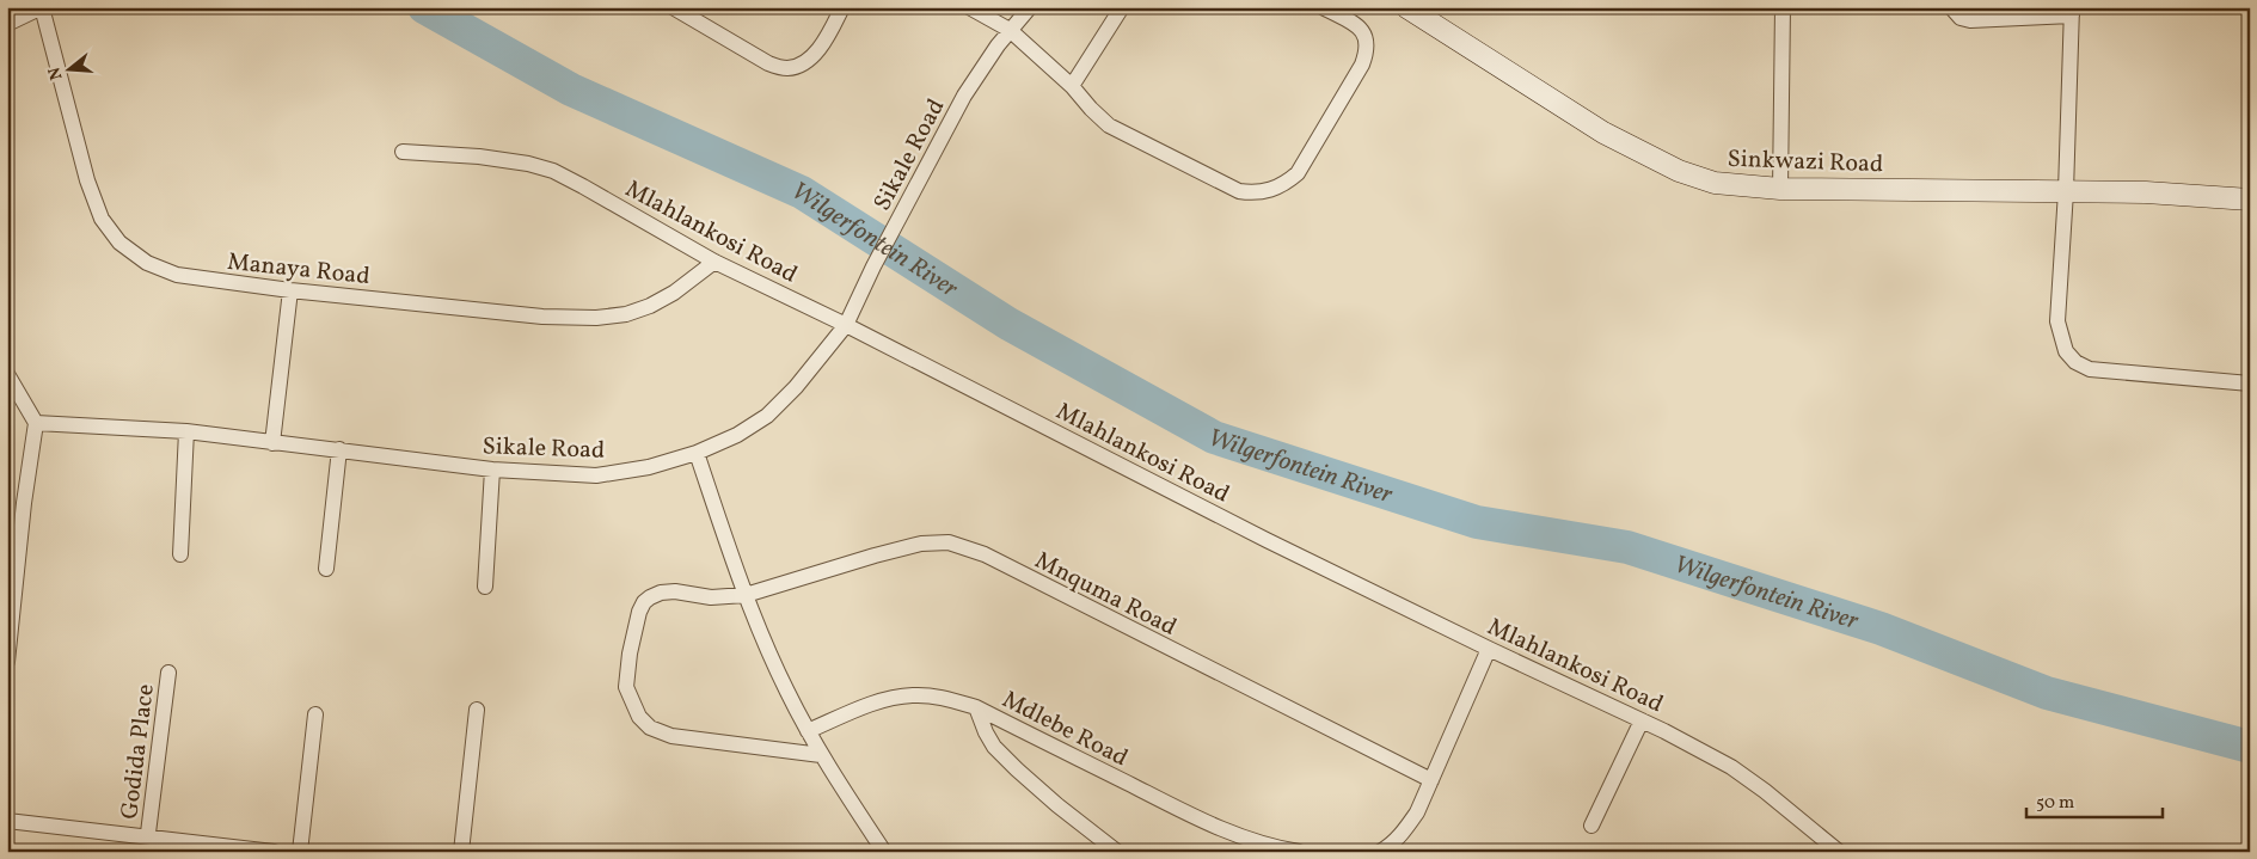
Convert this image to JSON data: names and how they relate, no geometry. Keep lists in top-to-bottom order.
{
  "streets": {
    "street": [
      "Sikale Road",
      "Sinkwazi Road",
      "Mlahlankosi Road",
      "Manaya Road",
      "Mnquma Road",
      "Mdlebe Road",
      "Godida Place"
    ]
  },
  "crossings": [
    ["Sikale Road", "Mlahlankosi Road"],
    ["Mlahlankosi Road", "Manaya Road"]
  ],
  "water": ["Wilgerfontein River"],
  "scale_bar": "50 m",
  "north": "left"
}
